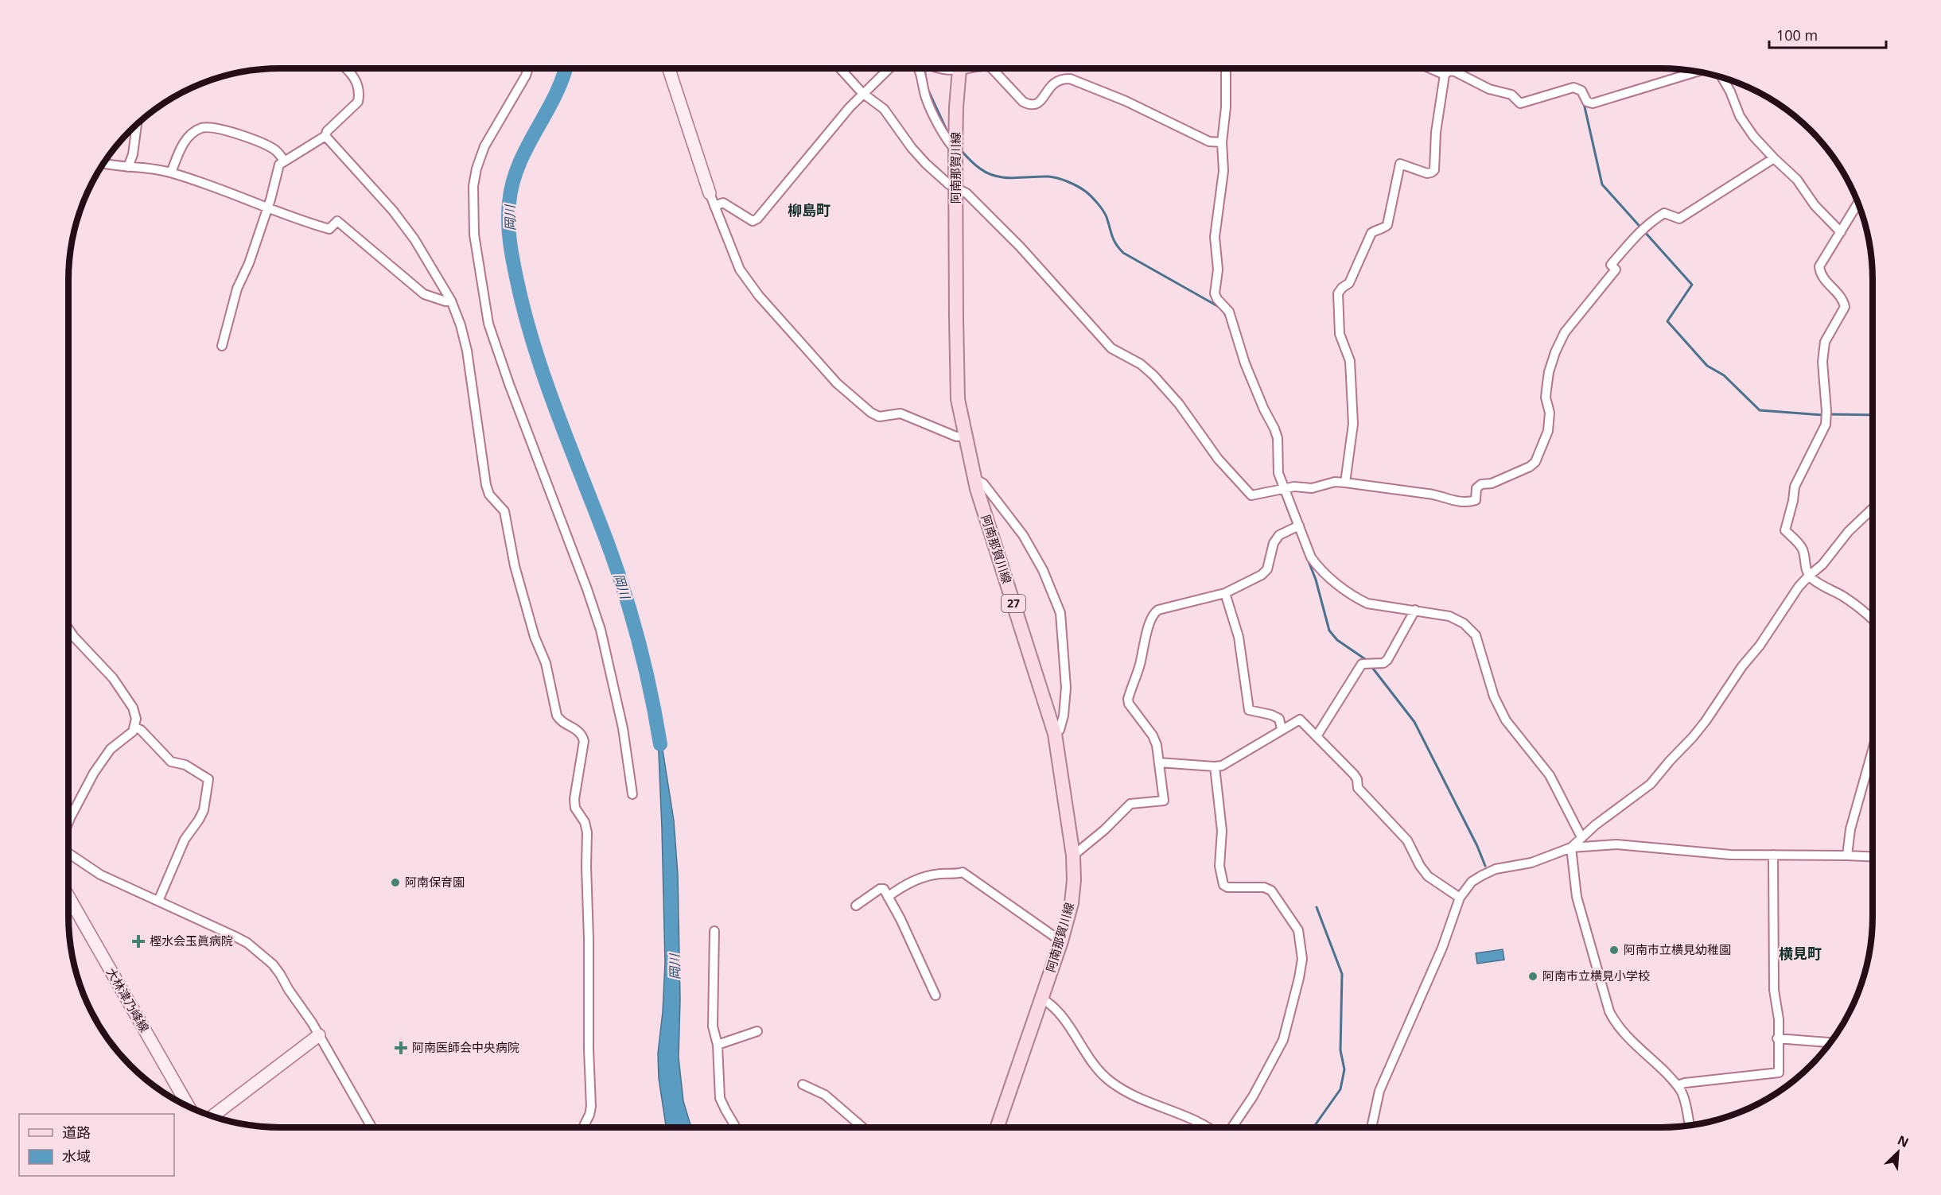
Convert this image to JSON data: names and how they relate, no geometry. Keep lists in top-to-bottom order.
{
  "streets": {
    "main road": ["阿南那賀川線", "27"],
    "street": ["大林津乃峰線"]
  },
  "districts": ["柳島町", "横見町"],
  "water": ["岡川"],
  "places": {
    "other": ["阿南保育園", "阿南市立横見幼稚園", "阿南市立横見小学校"],
    "health": ["樫水会玉眞病院", "阿南医師会中央病院"]
  },
  "legend": ["道路", "水域"],
  "scale_bar": "100 m",
  "north": "top right"
}
